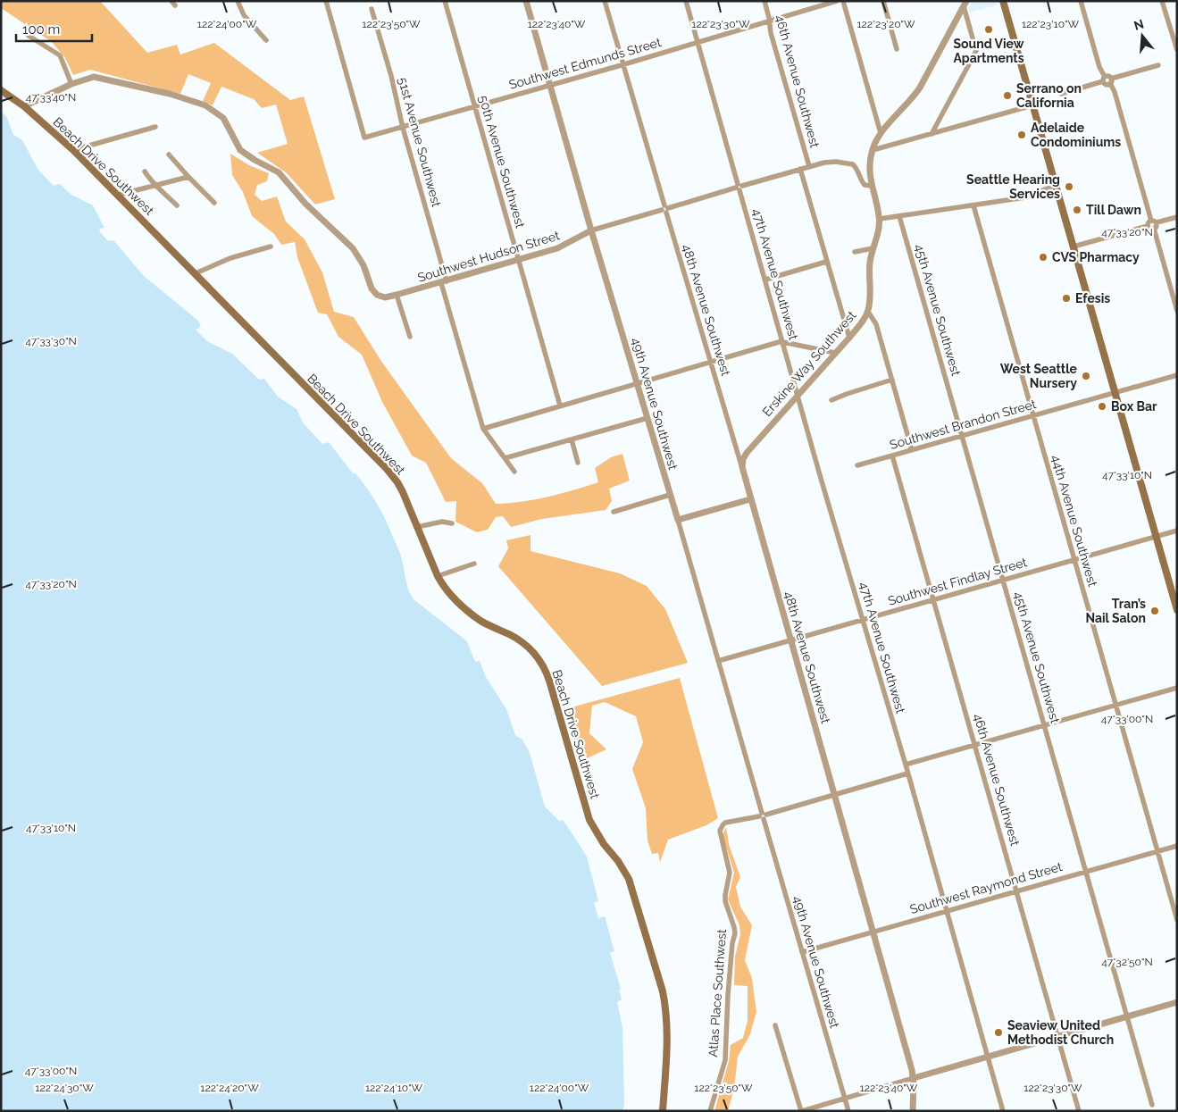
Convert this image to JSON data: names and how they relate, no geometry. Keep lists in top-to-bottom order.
{
  "streets": {
    "main road": ["Beach Drive Southwest"],
    "street": [
      "Southwest Edmunds Street",
      "46th Avenue Southwest",
      "51st Avenue Southwest",
      "50th Avenue Southwest",
      "Southwest Hudson Street",
      "47th Avenue Southwest",
      "48th Avenue Southwest",
      "45th Avenue Southwest",
      "Erskine Way Southwest",
      "49th Avenue Southwest",
      "Southwest Brandon Street",
      "44th Avenue Southwest",
      "Southwest Findlay Street",
      "Southwest Raymond Street",
      "Atlas Place Southwest"
    ]
  },
  "crossings": [
    ["Southwest Edmunds Street", "46th Avenue Southwest"],
    ["Southwest Edmunds Street", "51st Avenue Southwest"],
    ["Southwest Edmunds Street", "50th Avenue Southwest"],
    ["Southwest Edmunds Street", "47th Avenue Southwest"],
    ["Southwest Edmunds Street", "48th Avenue Southwest"],
    ["Southwest Edmunds Street", "49th Avenue Southwest"],
    ["46th Avenue Southwest", "Southwest Hudson Street"],
    ["46th Avenue Southwest", "Southwest Brandon Street"],
    ["46th Avenue Southwest", "Southwest Findlay Street"],
    ["46th Avenue Southwest", "Southwest Raymond Street"],
    ["51st Avenue Southwest", "Southwest Hudson Street"],
    ["50th Avenue Southwest", "Southwest Hudson Street"],
    ["Southwest Hudson Street", "47th Avenue Southwest"],
    ["Southwest Hudson Street", "48th Avenue Southwest"],
    ["Southwest Hudson Street", "Erskine Way Southwest"],
    ["Southwest Hudson Street", "49th Avenue Southwest"],
    ["47th Avenue Southwest", "Erskine Way Southwest"],
    ["47th Avenue Southwest", "Southwest Findlay Street"],
    ["47th Avenue Southwest", "Southwest Raymond Street"],
    ["48th Avenue Southwest", "Erskine Way Southwest"],
    ["48th Avenue Southwest", "Southwest Findlay Street"],
    ["48th Avenue Southwest", "Southwest Raymond Street"],
    ["45th Avenue Southwest", "Southwest Brandon Street"],
    ["45th Avenue Southwest", "Southwest Findlay Street"],
    ["45th Avenue Southwest", "Southwest Raymond Street"],
    ["49th Avenue Southwest", "Southwest Findlay Street"],
    ["49th Avenue Southwest", "Southwest Raymond Street"],
    ["49th Avenue Southwest", "Atlas Place Southwest"],
    ["Southwest Brandon Street", "44th Avenue Southwest"],
    ["44th Avenue Southwest", "Southwest Findlay Street"],
    ["44th Avenue Southwest", "Southwest Raymond Street"]
  ],
  "places": [
    "Sound View Apartments",
    "Serrano on California",
    "Adelaide Condominiums",
    "Seattle Hearing Services",
    "Till Dawn",
    "CVS Pharmacy",
    "Efesis",
    "West Seattle Nursery",
    "Box Bar",
    "Tran’s Nail Salon",
    "Seaview United Methodist Church"
  ],
  "scale_bar": "100 m",
  "north": "top",
  "coordinates": [
    "122°23'50\"W",
    "122°24'00\"W",
    "122°23'40\"W",
    "122°23'30\"W",
    "122°23'20\"W",
    "122°23'10\"W",
    "47°33'40\"N",
    "47°33'20\"N",
    "47°33'30\"N",
    "47°33'10\"N",
    "47°33'00\"N",
    "47°32'50\"N",
    "122°24'30\"W",
    "122°24'20\"W",
    "122°24'10\"W"
  ]
}
